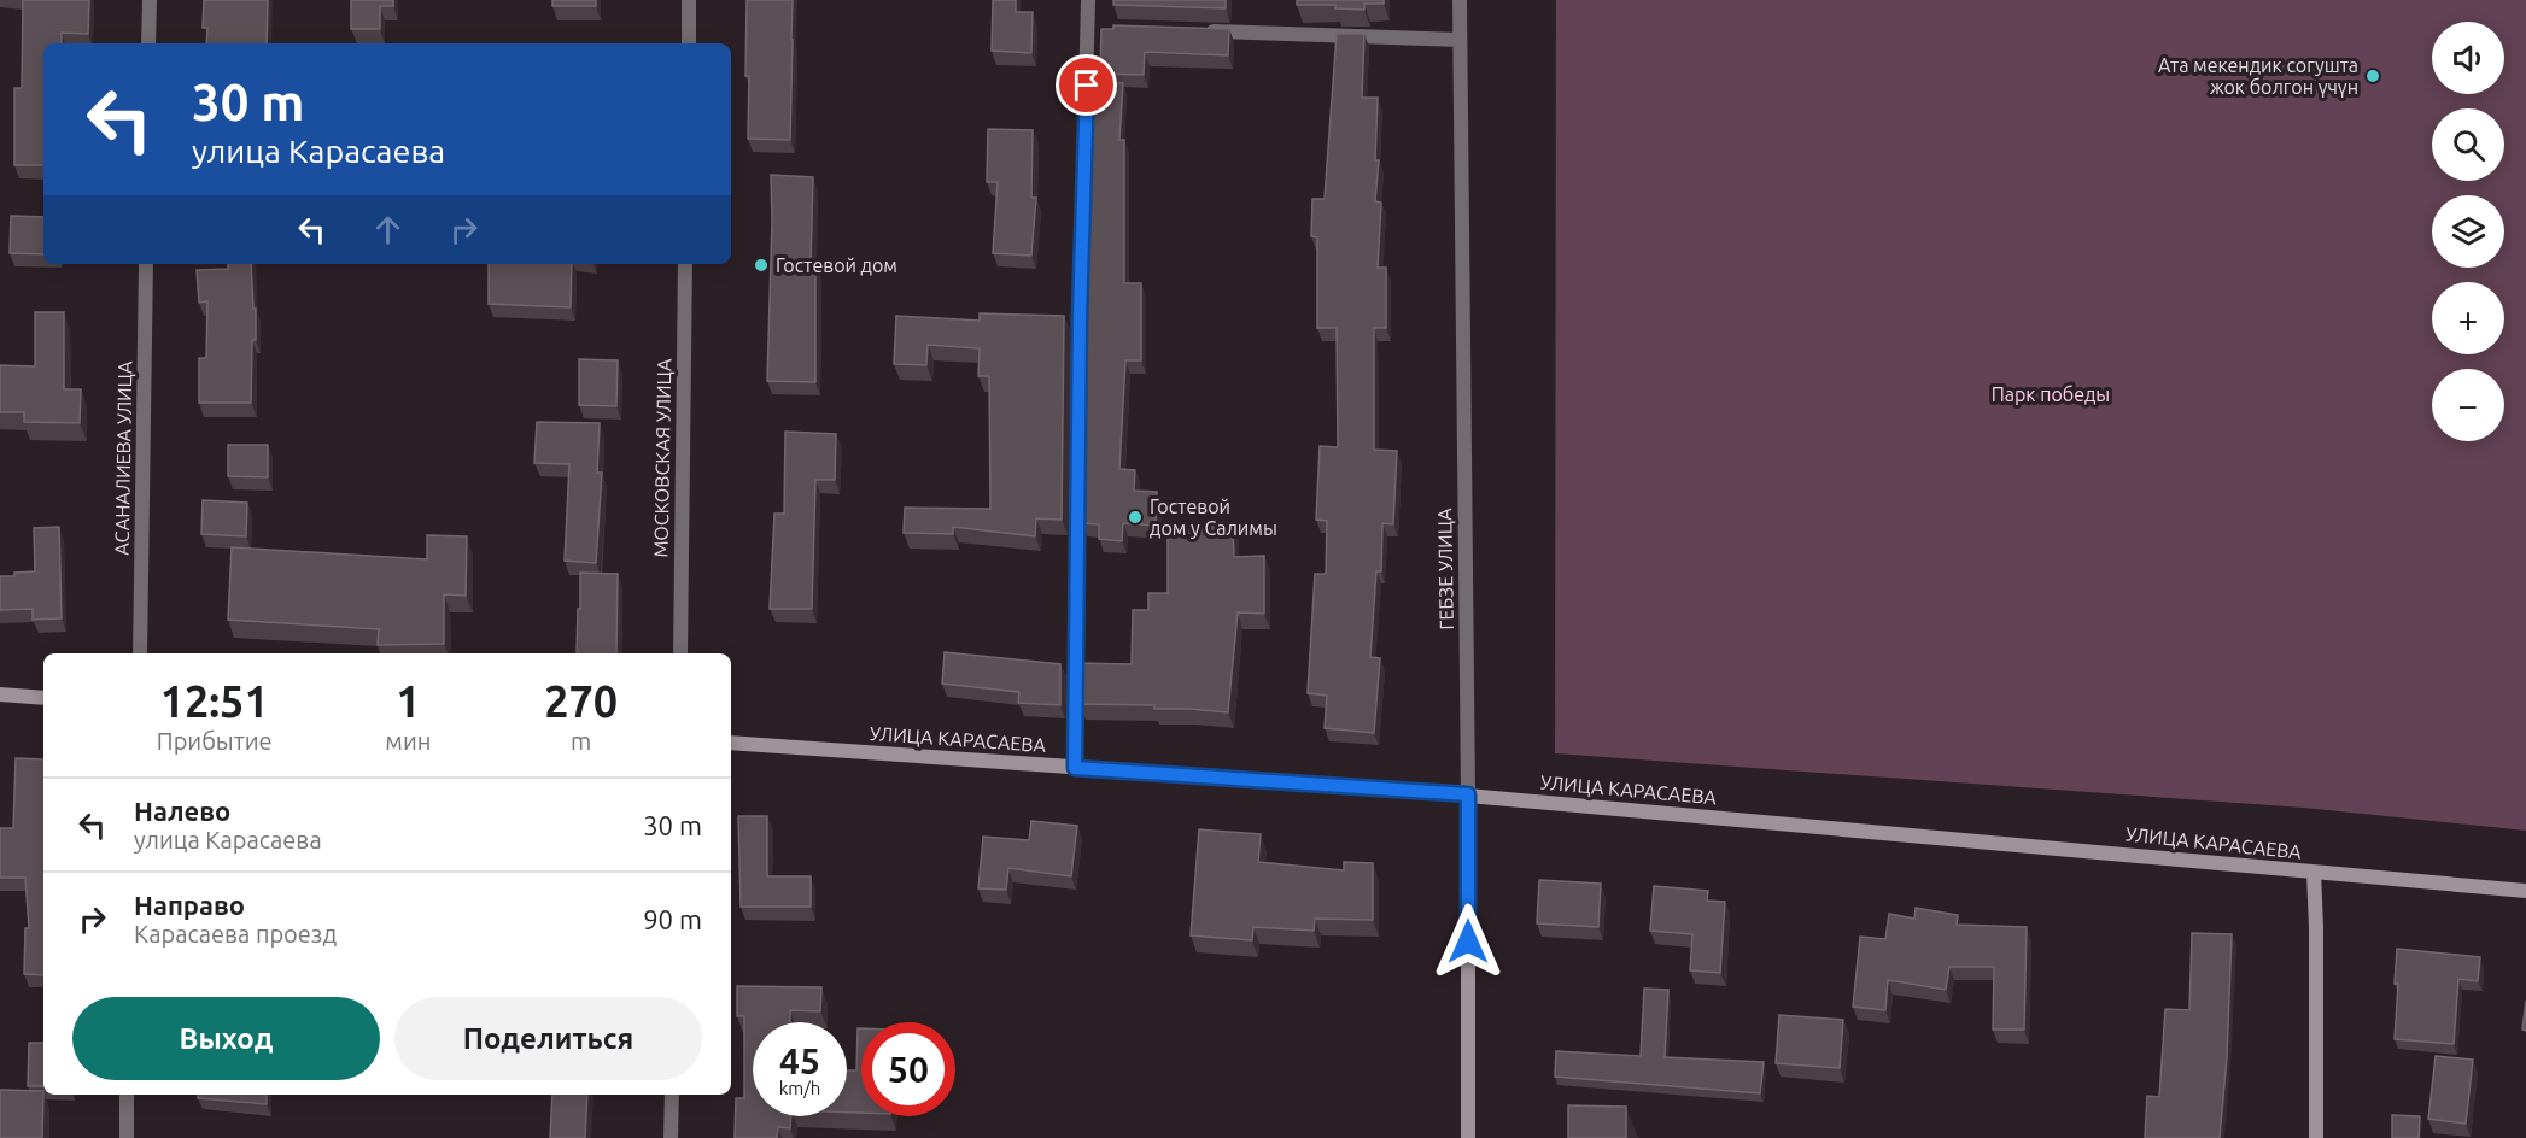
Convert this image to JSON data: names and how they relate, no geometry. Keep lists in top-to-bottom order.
{
  "streets": {
    "main road": ["ГЕБЗЕ УЛИЦА", "УЛИЦА КАРАСАЕВА"],
    "street": ["АСАНАЛИЕВА УЛИЦА", "МОСКОВСКАЯ УЛИЦА"]
  },
  "crossings": [
    ["ГЕБЗЕ УЛИЦА", "УЛИЦА КАРАСАЕВА"]
  ],
  "parks": ["Парк победы"],
  "places": ["Ата мекендик согушта жок болгон үчүн", "Гостевой дом", "Гостевой дом у Салимы"],
  "page": {
    "map_buttons": ["+", "−"],
    "turn": ["30 m", "улица Карасаева"],
    "eta": [
      "12:51",
      "Прибытие",
      "1",
      "мин",
      "270",
      "m"
    ],
    "list": [
      {
        "name": "Налево",
        "note": "улица Карасаева",
        "value": "30 m"
      },
      {
        "name": "Направо",
        "note": "Карасаева проезд",
        "value": "90 m"
      }
    ],
    "buttons": ["Выход", "Поделиться"],
    "speed": "45 km/h",
    "limit": "50"
  }
}
